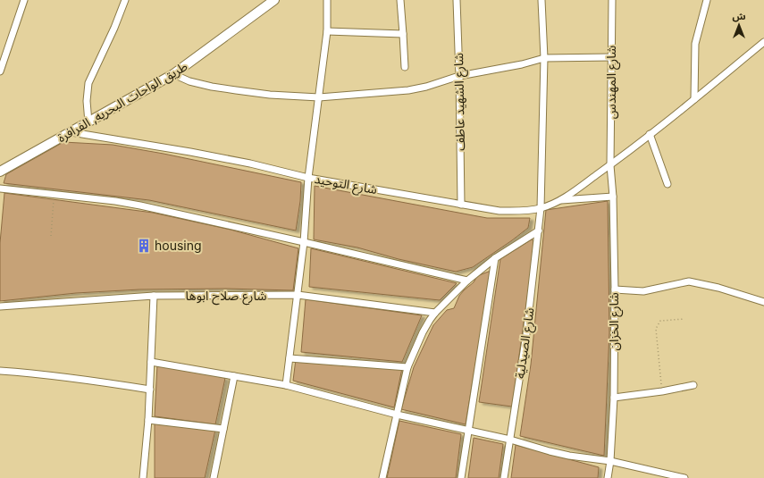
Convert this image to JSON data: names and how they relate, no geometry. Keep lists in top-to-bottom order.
{
  "streets": {
    "main road": ["طريق الواحات البحريه, الفرافرة"],
    "street": [
      "شارع المهندس",
      "شارع الشهيد عاطف",
      "شارع التوحيد",
      "شارع صلاح ابوها",
      "شارع الخزان",
      "شارع الصيدلية"
    ]
  },
  "crossings": [
    ["شارع المهندس", "شارع التوحيد"],
    ["شارع المهندس", "شارع الخزان"],
    ["طريق الواحات البحريه, الفرافرة", "شارع التوحيد"],
    ["شارع الشهيد عاطف", "شارع التوحيد"],
    ["شارع التوحيد", "شارع الخزان"],
    ["شارع التوحيد", "شارع الصيدلية"]
  ],
  "places": {
    "building": ["housing"]
  },
  "north": "top"
}
